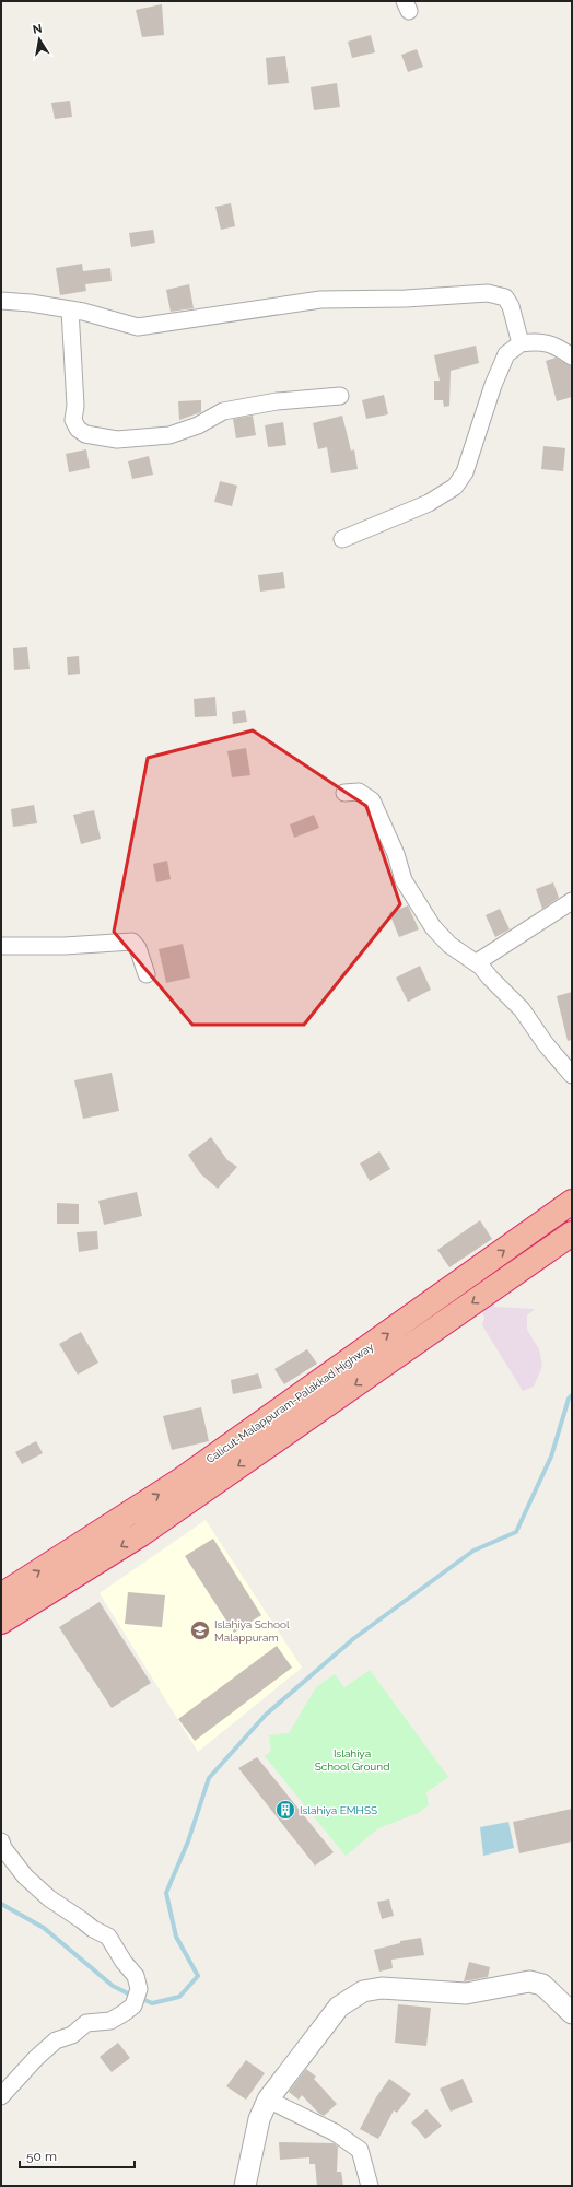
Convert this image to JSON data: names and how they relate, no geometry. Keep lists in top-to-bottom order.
{
  "streets": {
    "highway": ["Calicut-Malappuram-Palakkad Highway"]
  },
  "parks": ["Islahiya School Ground"],
  "places": {
    "school or university": ["Islahiya School Malappuram"],
    "building": ["Islahiya EMHSS"]
  },
  "scale_bar": "50 m",
  "north": "top"
}
